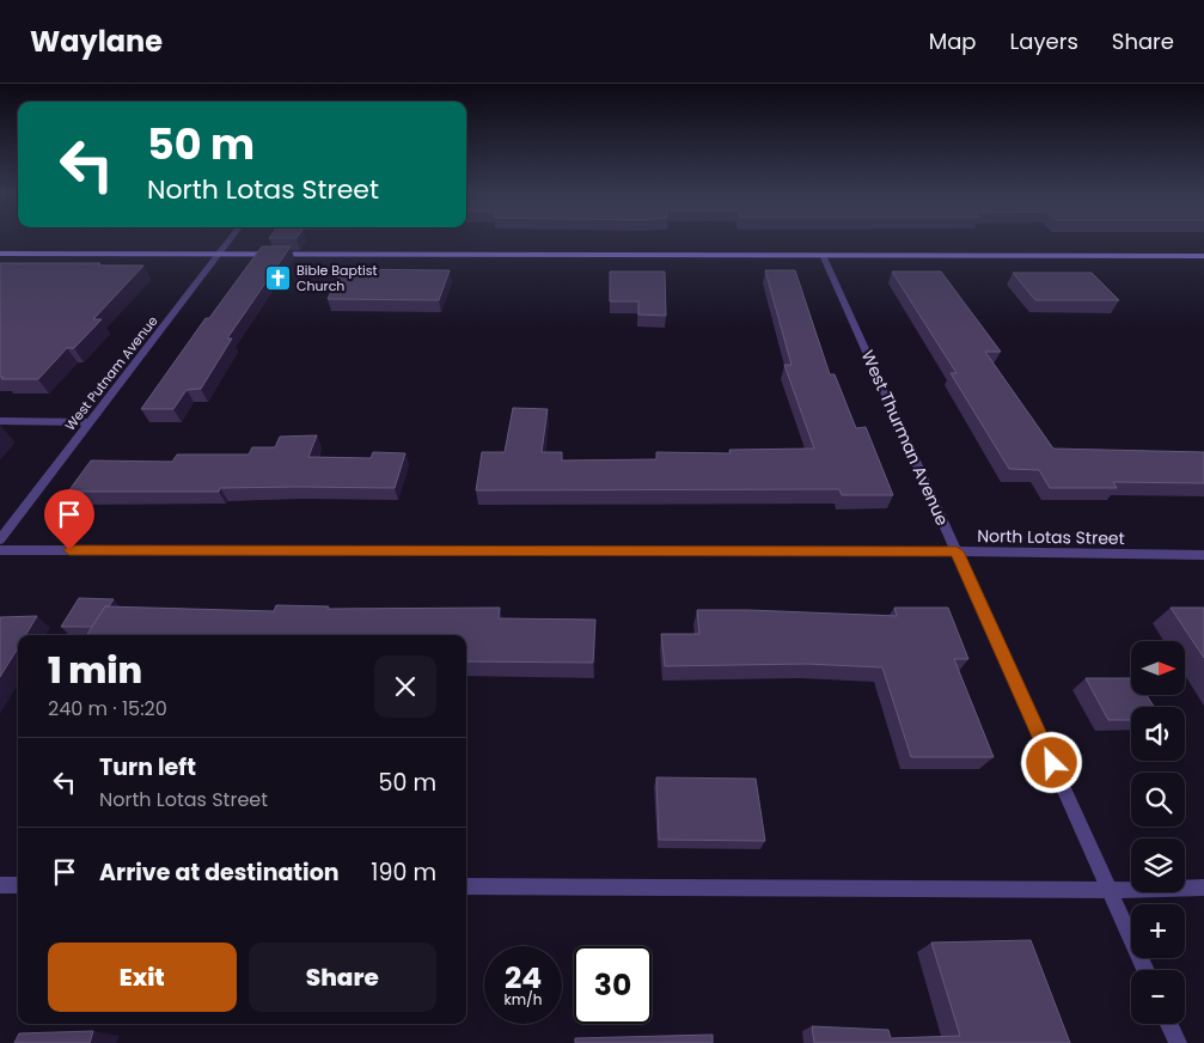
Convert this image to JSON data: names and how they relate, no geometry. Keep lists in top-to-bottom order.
{
  "streets": {
    "street": ["West Putnam Avenue", "West Thurman Avenue", "North Lotas Street"]
  },
  "crossings": [
    ["West Thurman Avenue", "North Lotas Street"]
  ],
  "places": {
    "church": ["Bible Baptist Church"]
  },
  "north": "right",
  "page": {
    "header": "Waylane",
    "nav": ["Map", "Layers", "Share"],
    "turn": ["50 m", "North Lotas Street"],
    "heading": ["1 min", "240 m · 15:20"],
    "map_buttons": ["+", "−"],
    "list": [
      {
        "name": "Turn left",
        "note": "North Lotas Street",
        "value": "50 m"
      },
      {
        "name": "Arrive at destination",
        "value": "190 m"
      }
    ],
    "buttons": ["Exit", "Share"],
    "speed": "24 km/h",
    "limit": "30"
  }
}
